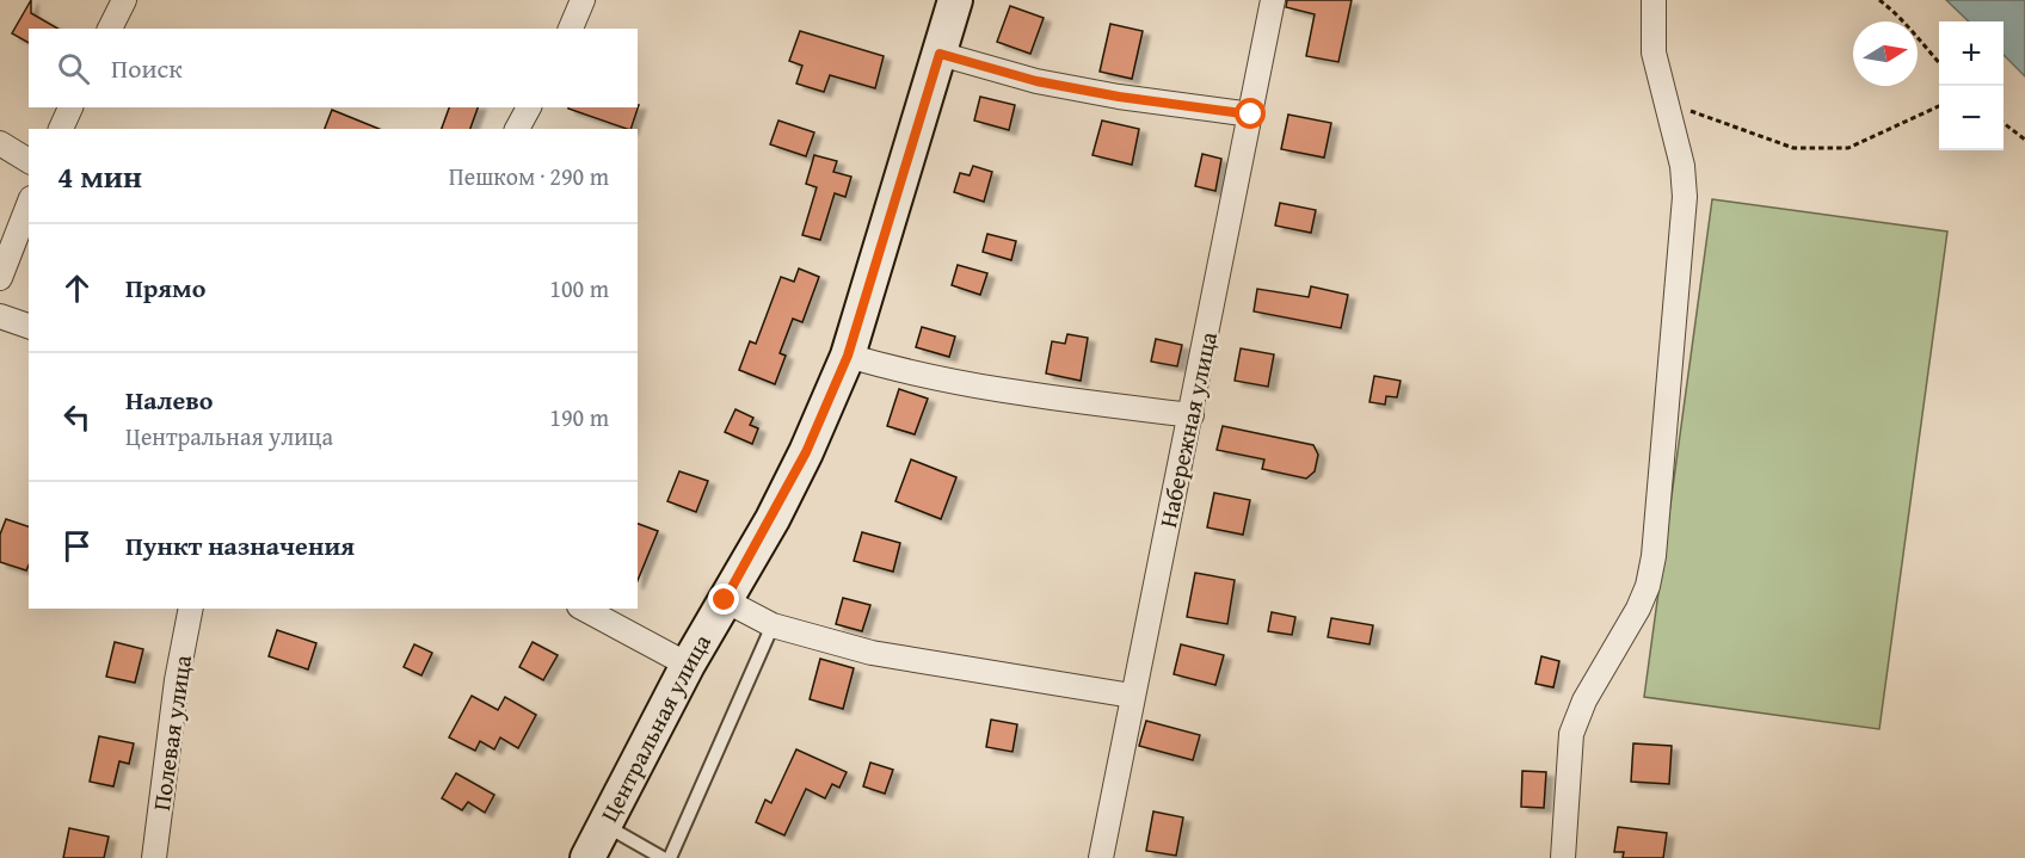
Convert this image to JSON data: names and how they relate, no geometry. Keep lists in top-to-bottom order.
{
  "streets": {
    "main road": ["Центральная улица"],
    "street": ["Набережная улица", "Полевая улица"]
  },
  "north": "right",
  "page": {
    "map_buttons": ["+", "−"],
    "search": "Поиск",
    "heading": ["4 мин", "Пешком · 290 m"],
    "list": [
      ["Прямо", "100 m"],
      ["Налево", "Центральная улица", "190 m"],
      "Пункт назначения"
    ]
  }
}
